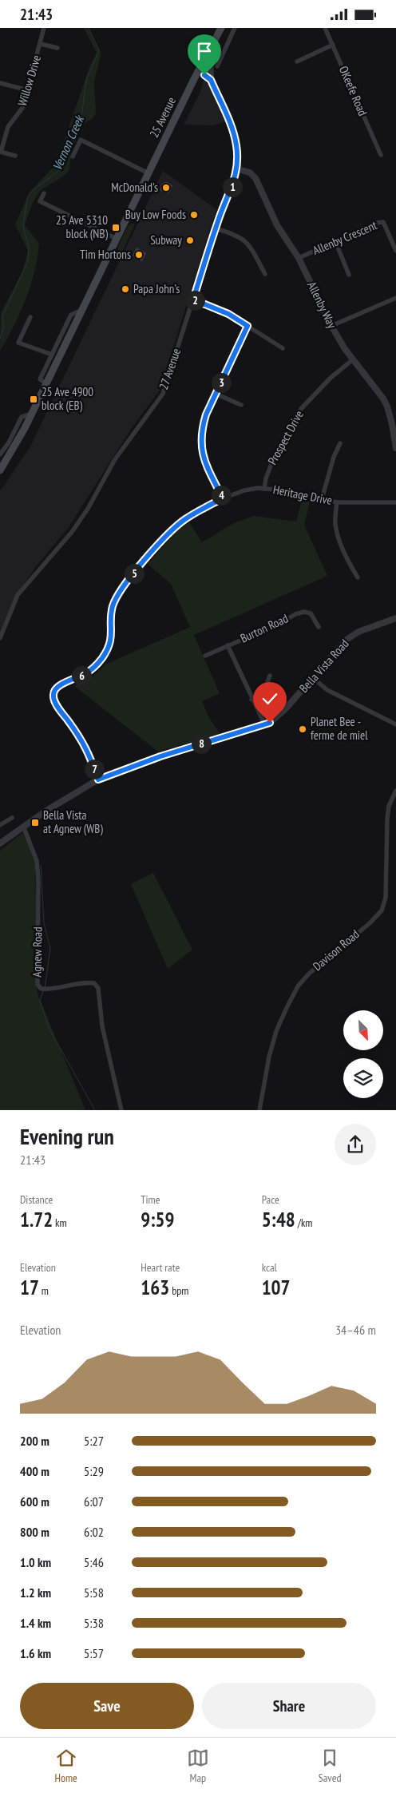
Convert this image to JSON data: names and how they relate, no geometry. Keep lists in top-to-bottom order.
{
  "streets": {
    "main road": ["25 Avenue"],
    "street": [
      "Willow Drive",
      "OKeefe Road",
      "Allenby Crescent",
      "Allenby Way",
      "27 Avenue",
      "Prospect Drive",
      "Heritage Drive",
      "Burton Road",
      "Bella Vista Road",
      "Davison Road",
      "Agnew Road"
    ]
  },
  "crossings": [
    ["25 Avenue", "27 Avenue"],
    ["Allenby Crescent", "Allenby Way"],
    ["Allenby Way", "27 Avenue"],
    ["Allenby Way", "Prospect Drive"],
    ["Prospect Drive", "Heritage Drive"],
    ["Heritage Drive", "Bella Vista Road"],
    ["Bella Vista Road", "Agnew Road"]
  ],
  "water": ["Vernon Creek"],
  "places": {
    "other": [
      "McDonald's",
      "Buy Low Foods",
      "Subway",
      "Tim Hortons",
      "Papa John's",
      "Planet Bee - ferme de miel"
    ],
    "transit": ["25 Ave 5310 block (NB)", "25 Ave 4900 block (EB)", "Bella Vista at Agnew (WB)"]
  },
  "north": "bottom right",
  "page": {
    "status": "21:43",
    "pins": [
      "1",
      "2",
      "3",
      "4",
      "5",
      "6",
      "8",
      "7"
    ],
    "heading": ["Evening run", "21:43"],
    "stats": [
      ["Distance", "1.72 km"],
      ["Time", "9:59"],
      ["Pace", "5:48 /km"],
      ["Elevation", "17 m"],
      ["Heart rate", "163 bpm"],
      ["kcal", "107"]
    ],
    "chart": ["Elevation", "34–46 m"],
    "list": [
      {
        "name": "200 m",
        "note": "5:27"
      },
      {
        "name": "400 m",
        "note": "5:29"
      },
      {
        "name": "600 m",
        "note": "6:07"
      },
      {
        "name": "800 m",
        "note": "6:02"
      },
      {
        "name": "1.0 km",
        "note": "5:46"
      },
      {
        "name": "1.2 km",
        "note": "5:58"
      },
      {
        "name": "1.4 km",
        "note": "5:38"
      },
      {
        "name": "1.6 km",
        "note": "5:57"
      }
    ],
    "buttons": ["Save", "Share"],
    "tabs": ["Home", "Map", "Saved"]
  }
}
